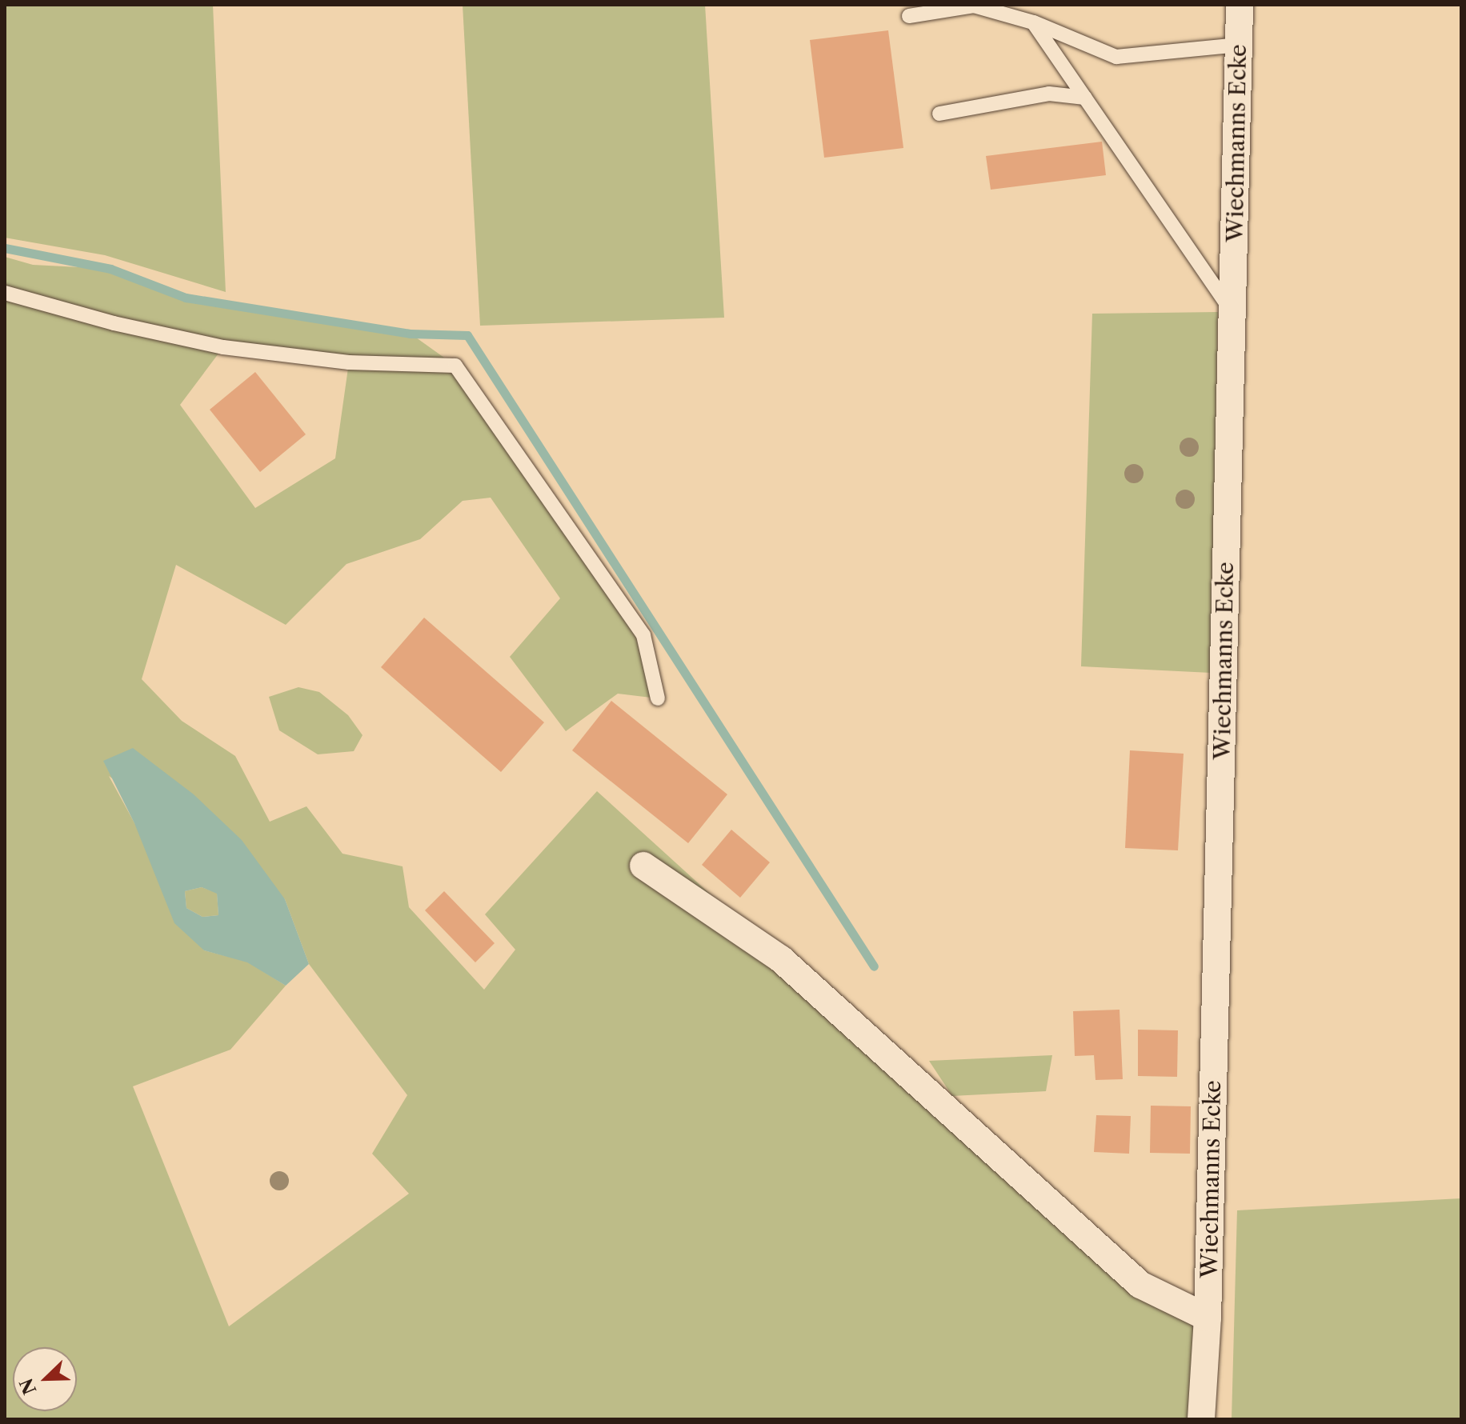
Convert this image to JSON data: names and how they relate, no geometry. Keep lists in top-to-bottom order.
{
  "streets": {
    "street": ["Wiechmanns Ecke"]
  },
  "north": "bottom left"
}
